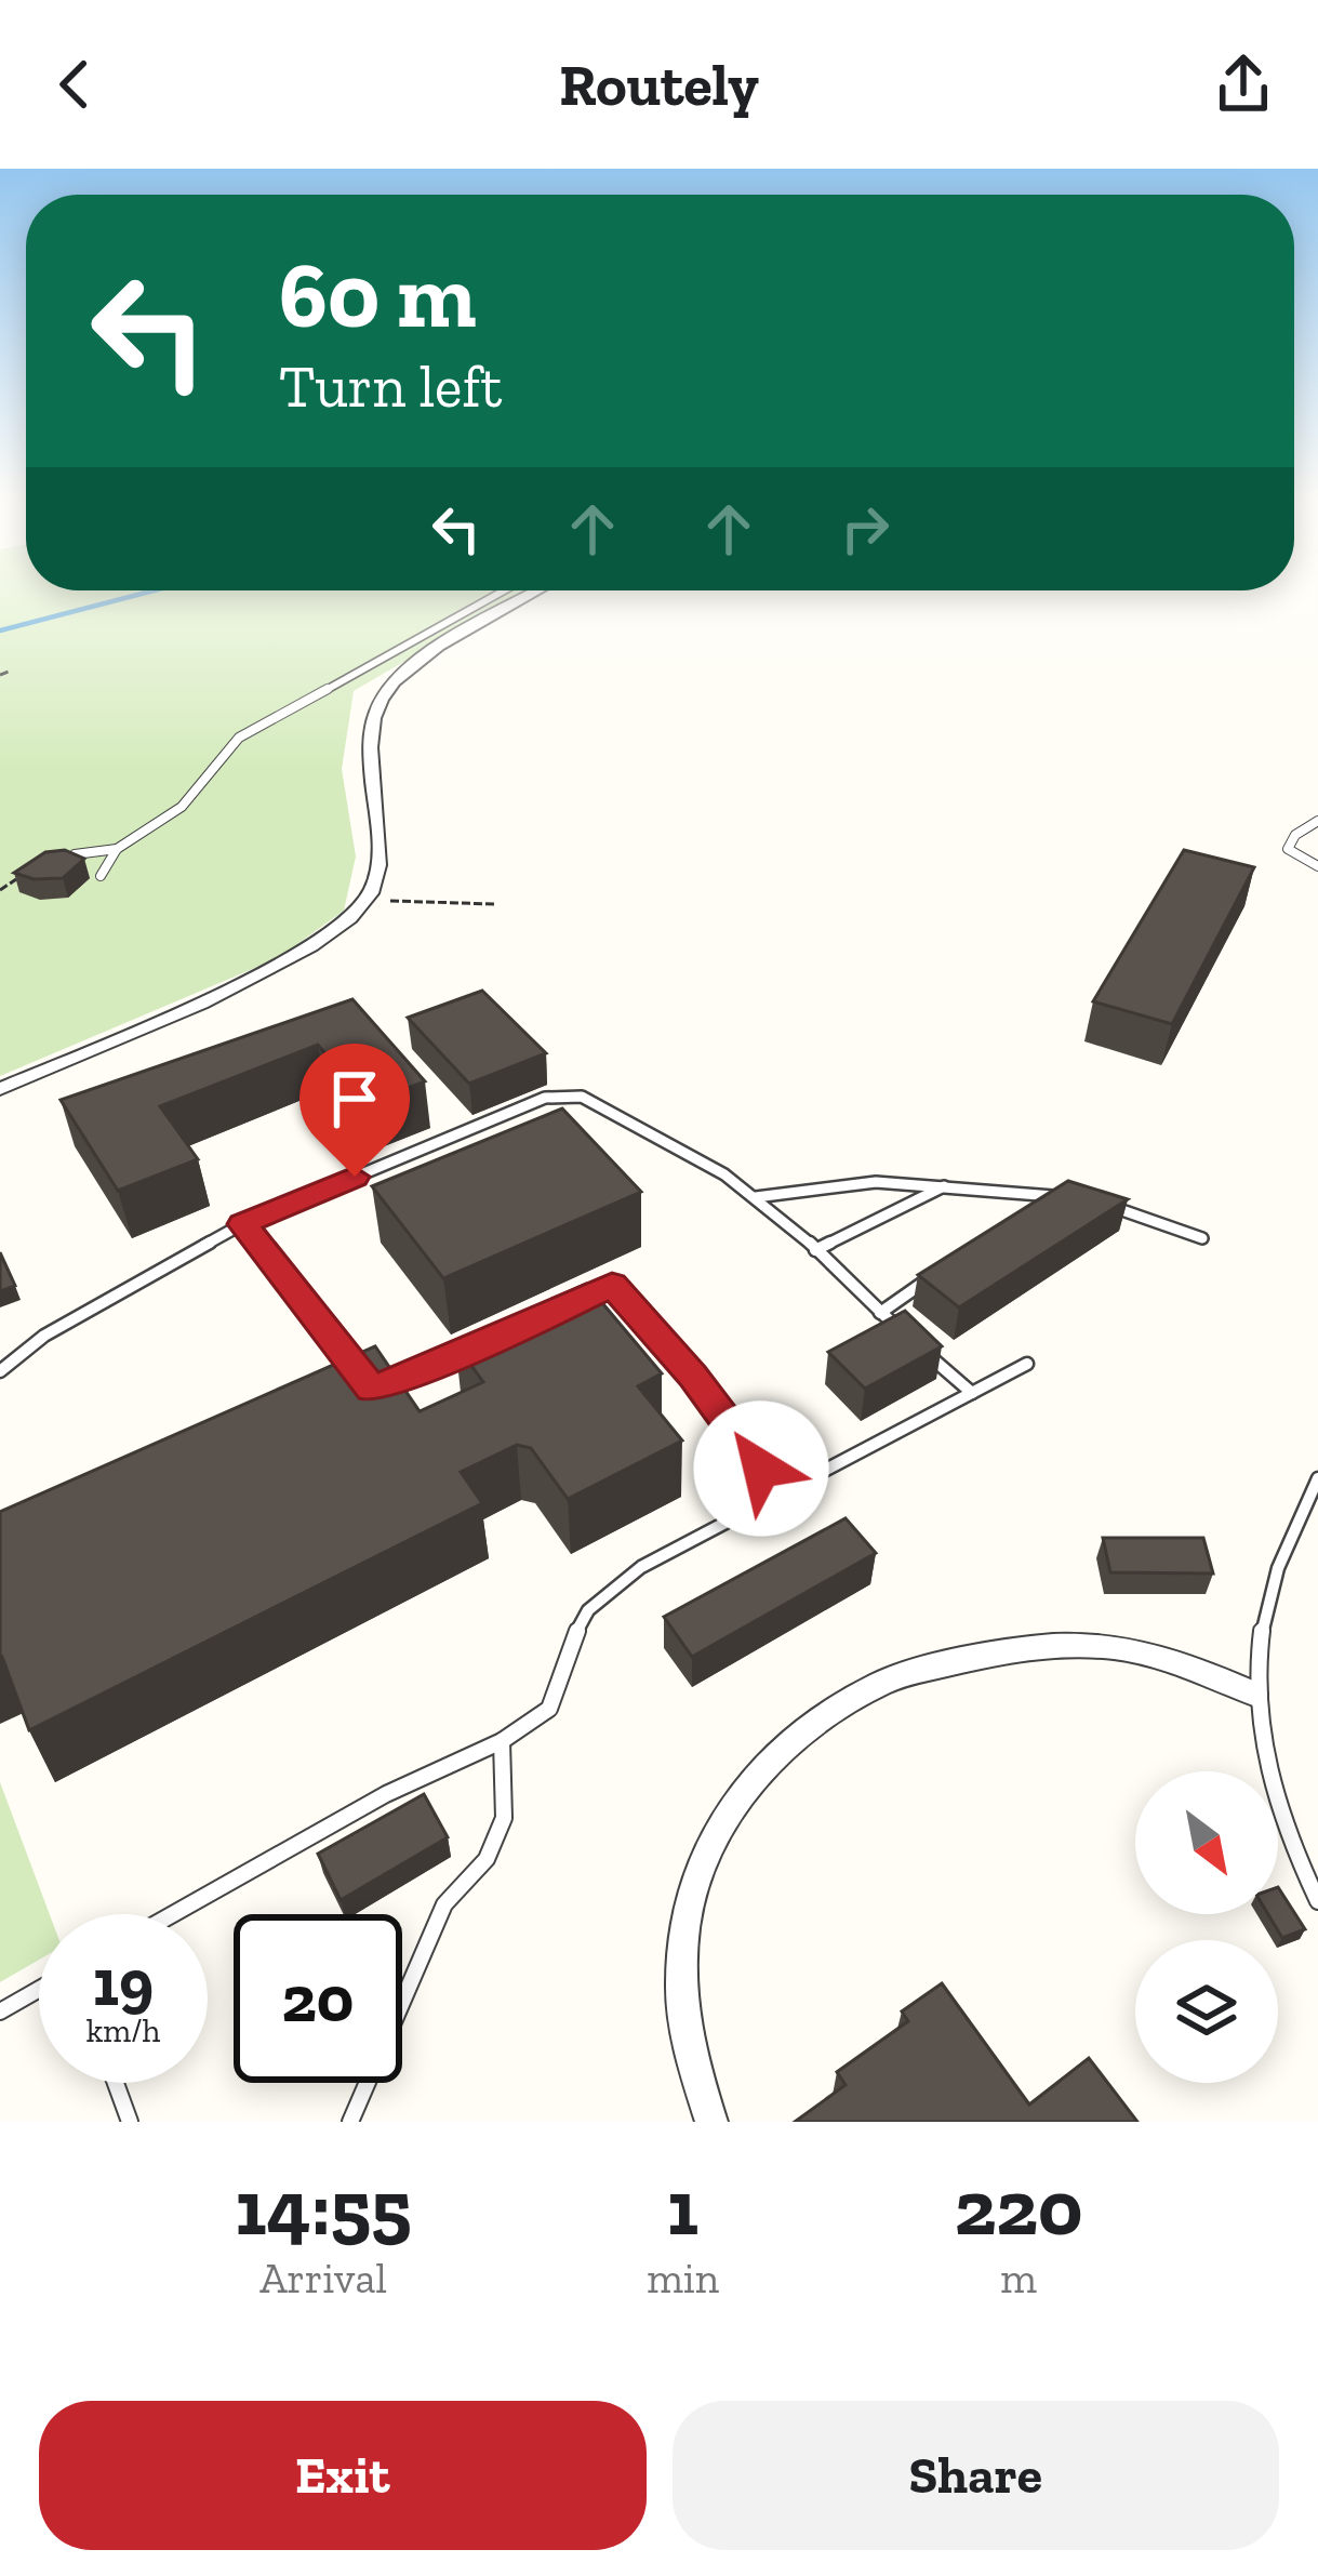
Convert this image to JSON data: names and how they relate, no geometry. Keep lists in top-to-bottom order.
{
  "north": "bottom right",
  "page": {
    "header": "Routely",
    "turn": ["60 m", "Turn left"],
    "speed": "19 km/h",
    "limit": "20",
    "eta": [
      "14:55",
      "Arrival",
      "1",
      "min",
      "220",
      "m"
    ],
    "buttons": ["Exit", "Share"]
  }
}
